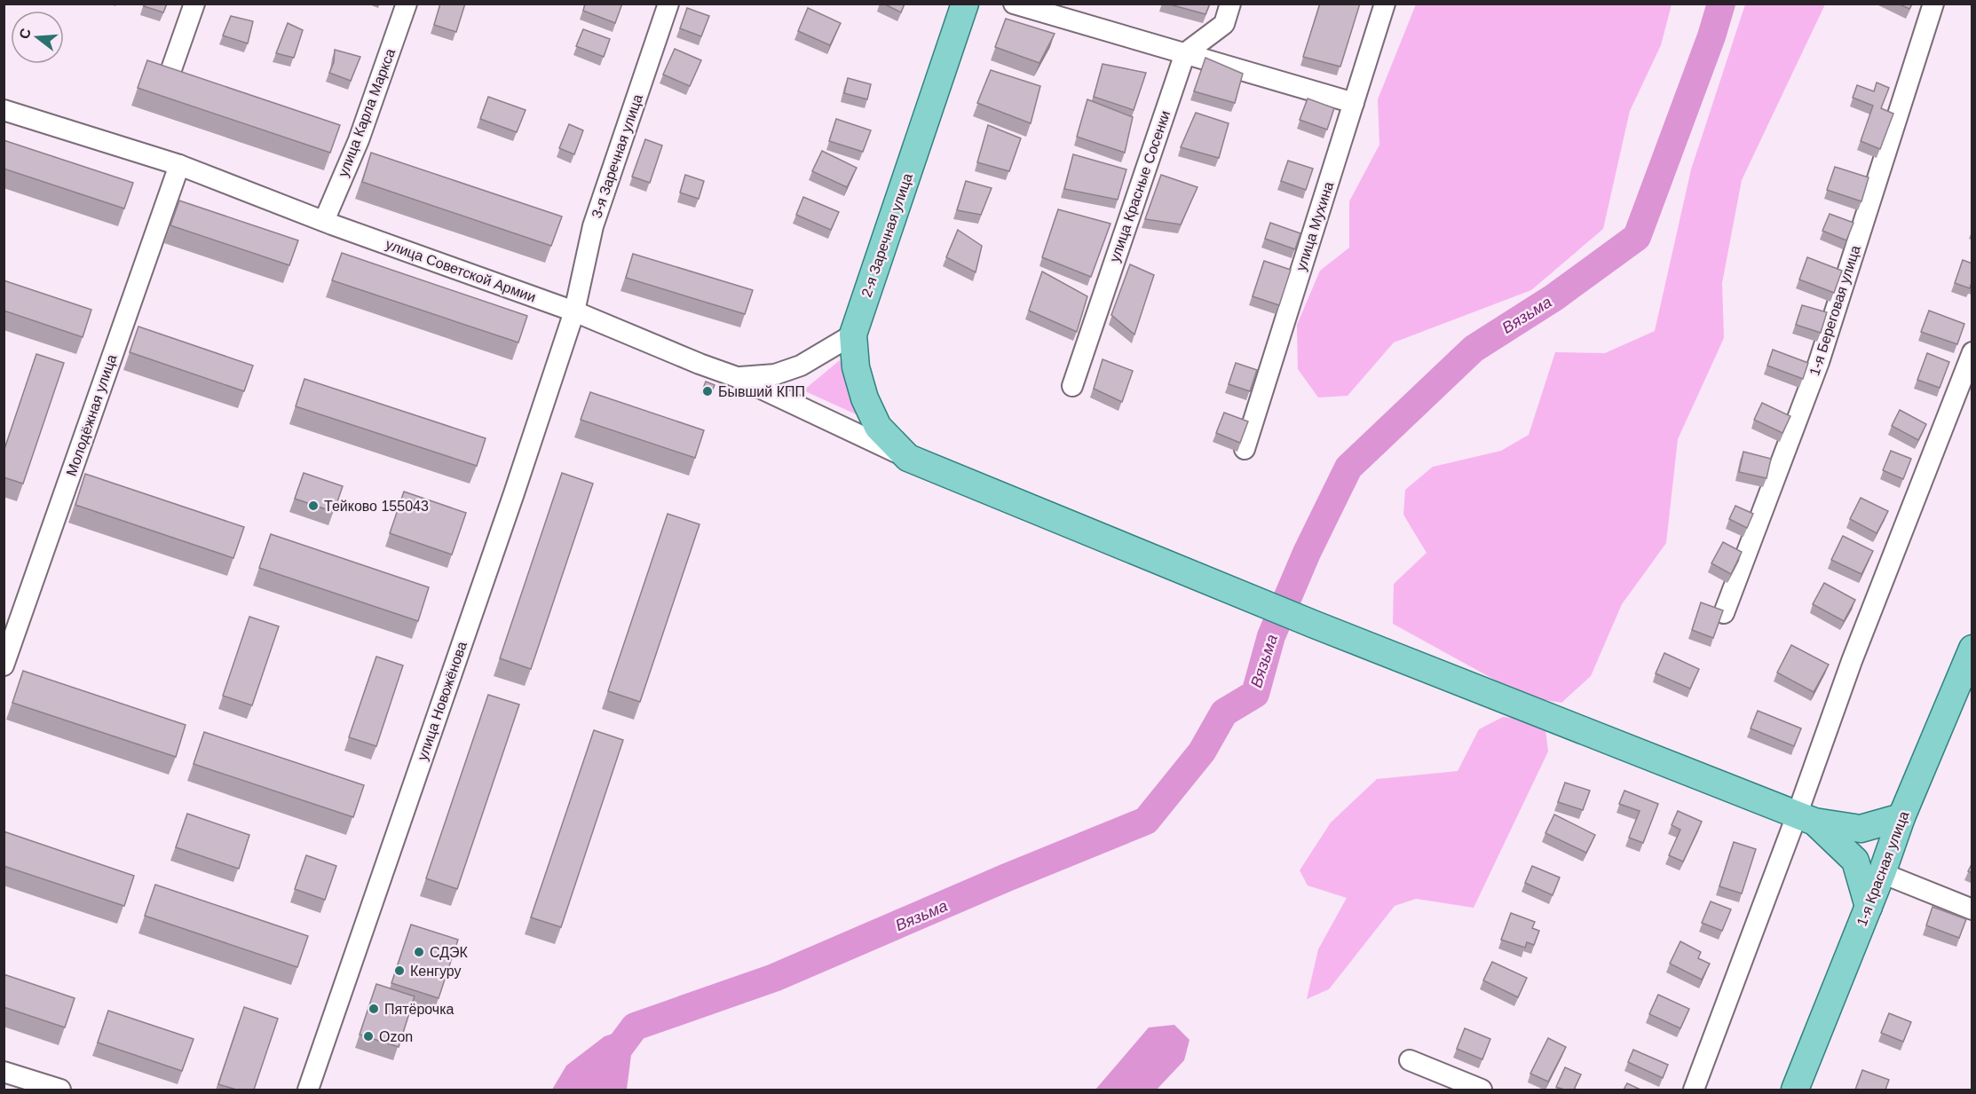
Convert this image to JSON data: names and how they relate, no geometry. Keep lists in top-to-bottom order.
{
  "streets": {
    "main road": ["2-я Заречная улица", "1-я Красная улица"],
    "street": [
      "улица Карла Маркса",
      "3-я Заречная улица",
      "улица Красные Сосенки",
      "улица Мухина",
      "улица Советской Армии",
      "1-я Береговая улица",
      "Молодёжная улица",
      "улица Новожёнова"
    ]
  },
  "crossings": [
    ["улица Карла Маркса", "улица Советской Армии"],
    ["3-я Заречная улица", "улица Советской Армии"],
    ["3-я Заречная улица", "улица Новожёнова"],
    ["2-я Заречная улица", "улица Советской Армии"],
    ["улица Советской Армии", "Молодёжная улица"],
    ["улица Советской Армии", "улица Новожёнова"]
  ],
  "water": ["Вязьма"],
  "places": [
    "Бывший КПП",
    "Тейково 155043",
    "СДЭК",
    "Кенгуру",
    "Пятёрочка",
    "Ozon"
  ],
  "north": "left"
}
